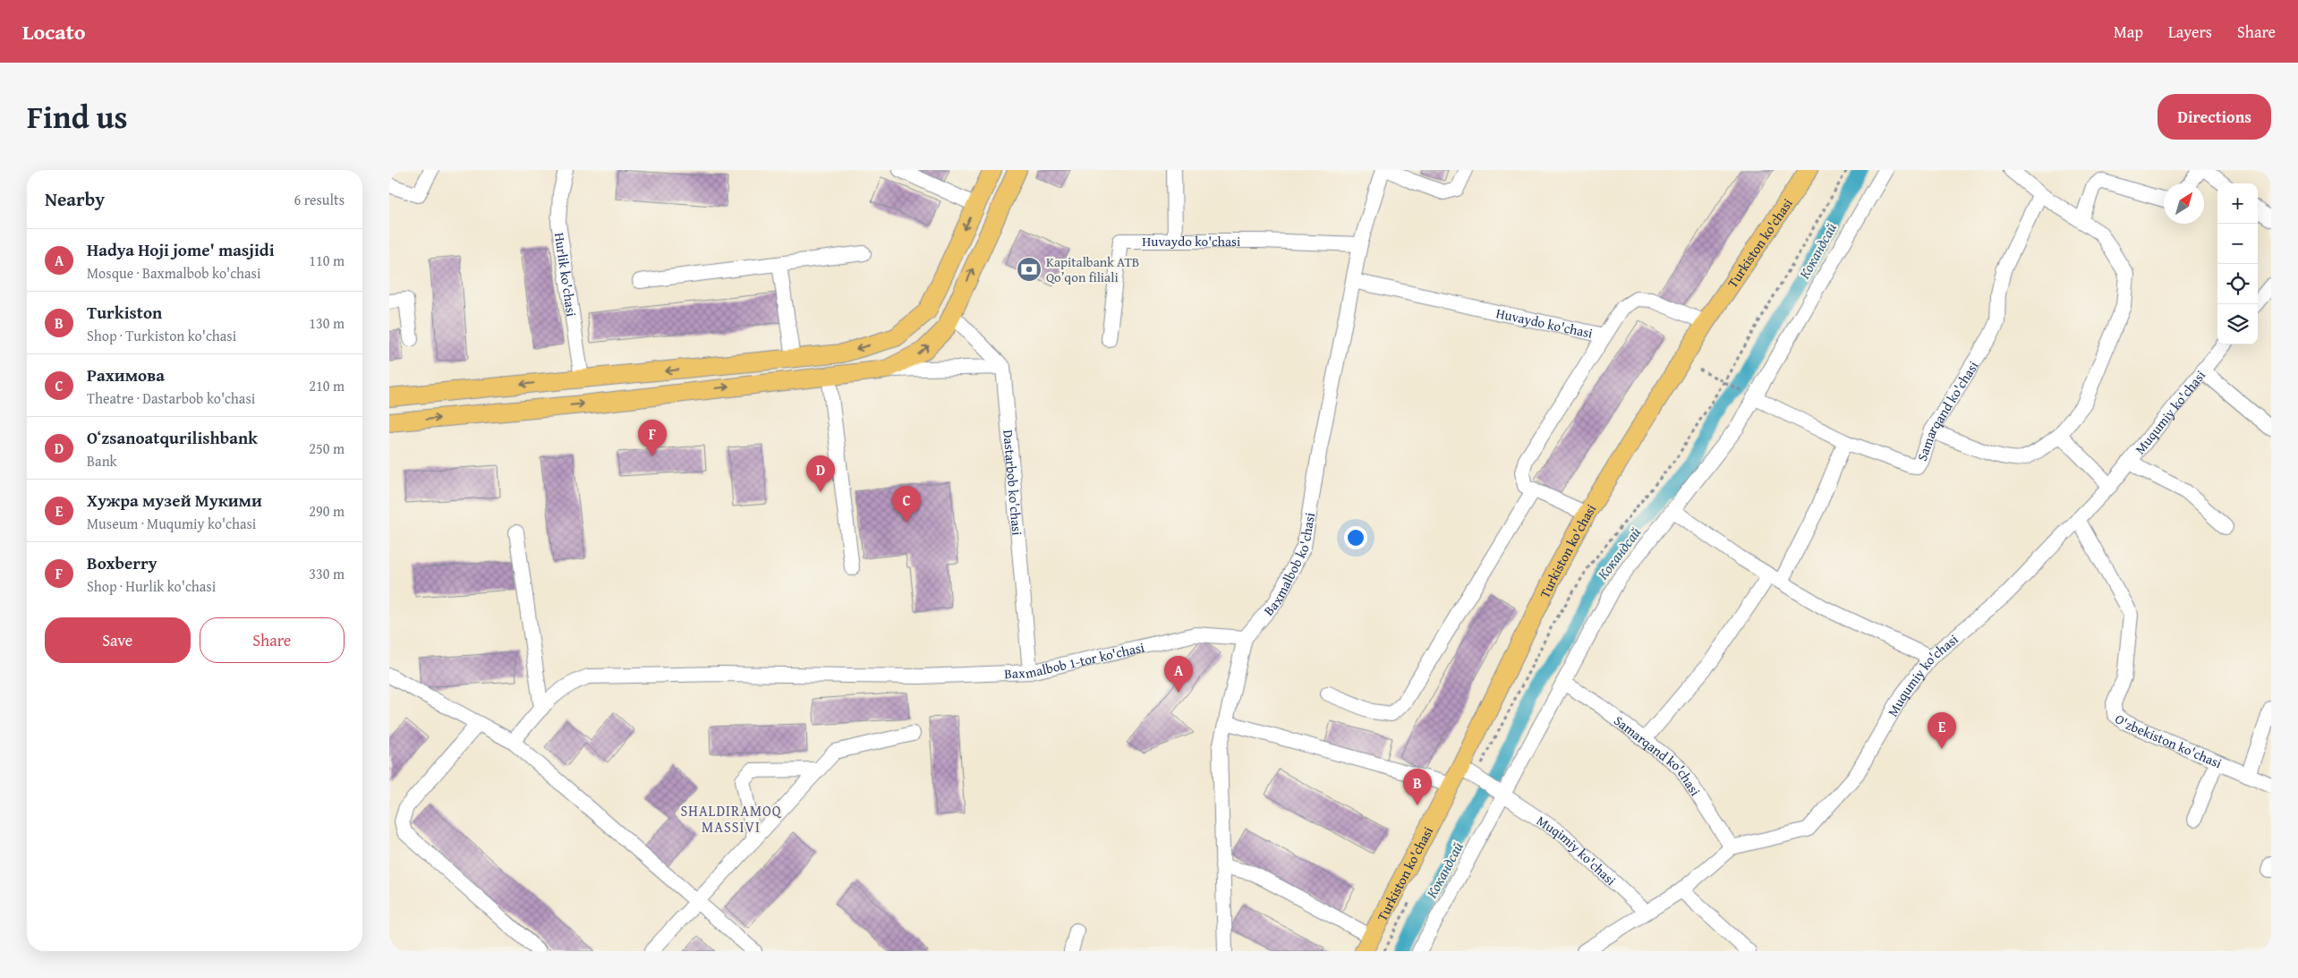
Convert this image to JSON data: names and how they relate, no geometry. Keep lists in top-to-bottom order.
{
  "streets": {
    "main road": ["Turkiston ko'chasi"],
    "street": [
      "Huvaydo ko'chasi",
      "Hurlik ko'chasi",
      "Samarqand ko'chasi",
      "Muqumiy ko'chasi",
      "Dastarbob ko'chasi",
      "Baxmalbob ko'chasi",
      "Baxmalbob 1-tor ko'chasi",
      "O'zbekiston ko'chasi",
      "Muqimiy ko'chasi"
    ]
  },
  "crossings": [
    ["Huvaydo ko'chasi", "Baxmalbob ko'chasi"],
    ["Turkiston ko'chasi", "Muqimiy ko'chasi"],
    ["Samarqand ko'chasi", "Muqumiy ko'chasi"],
    ["Muqumiy ko'chasi", "O'zbekiston ko'chasi"],
    ["Muqumiy ko'chasi", "Muqimiy ko'chasi"],
    ["Dastarbob ko'chasi", "Baxmalbob 1-tor ko'chasi"],
    ["Baxmalbob ko'chasi", "Baxmalbob 1-tor ko'chasi"]
  ],
  "districts": ["SHALDIRAMOQ MASSIVI"],
  "water": ["Кокандсай"],
  "places": {
    "bank": ["Kapitalbank ATB Qo’qon filiali"]
  },
  "north": "top right",
  "page": {
    "header": "Locato",
    "nav": ["Map", "Layers", "Share"],
    "title": "Find us",
    "buttons": [
      "Directions",
      ["Save", "Share"]
    ],
    "heading": ["Nearby", "6 results"],
    "map_buttons": ["+", "−"],
    "list": [
      {
        "mark": "A",
        "name": "Hadya Hoji jome' masjidi",
        "note": "Mosque · Baxmalbob ko'chasi",
        "value": "110 m"
      },
      {
        "mark": "B",
        "name": "Turkiston",
        "note": "Shop · Turkiston ko'chasi",
        "value": "130 m"
      },
      {
        "mark": "C",
        "name": "Рахимова",
        "note": "Theatre · Dastarbob ko'chasi",
        "value": "210 m"
      },
      {
        "mark": "D",
        "name": "Oʻzsanoatqurilishbank",
        "note": "Bank",
        "value": "250 m"
      },
      {
        "mark": "E",
        "name": "Хужра музей Мукими",
        "note": "Museum · Muqumiy ko'chasi",
        "value": "290 m"
      },
      {
        "mark": "F",
        "name": "Boxberry",
        "note": "Shop · Hurlik ko'chasi",
        "value": "330 m"
      }
    ],
    "pins": [
      "F",
      "D",
      "C",
      "A",
      "E",
      "B"
    ]
  }
}
